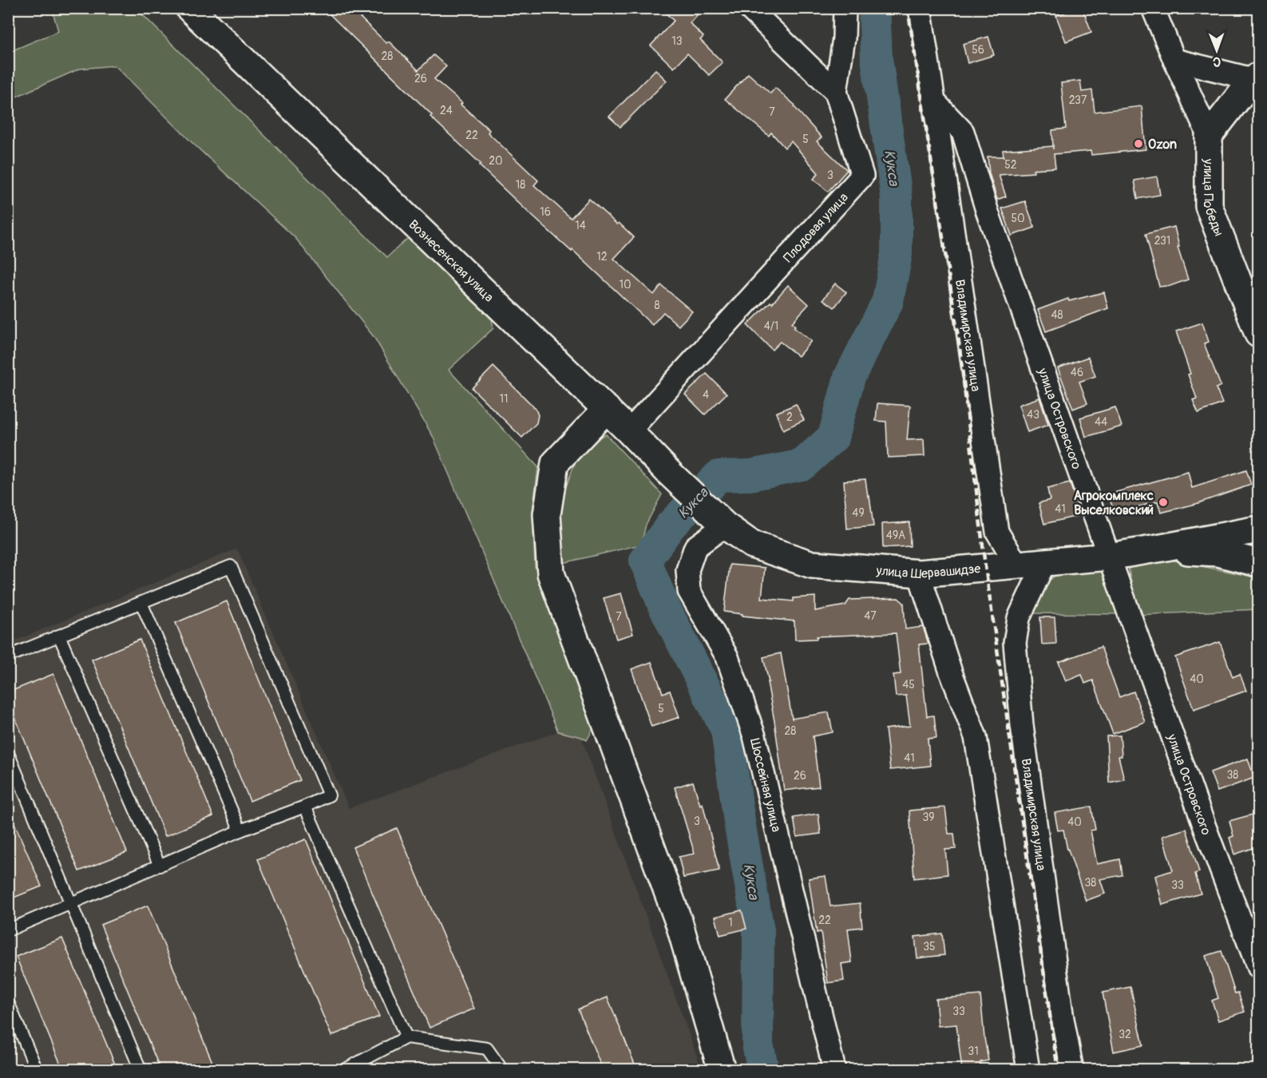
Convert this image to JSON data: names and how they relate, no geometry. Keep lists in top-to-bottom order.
{
  "streets": {
    "street": [
      "улица Победы",
      "Плодовая улица",
      "Вознесенская улица",
      "Владимирская улица",
      "улица Островского",
      "улица Шервашидзе",
      "Шоссейная улица"
    ]
  },
  "crossings": [
    ["Плодовая улица", "Вознесенская улица"],
    ["Вознесенская улица", "улица Шервашидзе"],
    ["Вознесенская улица", "Шоссейная улица"],
    ["Владимирская улица", "улица Островского"],
    ["Владимирская улица", "улица Шервашидзе"],
    ["улица Островского", "улица Шервашидзе"],
    ["улица Шервашидзе", "Шоссейная улица"]
  ],
  "water": ["Кукса"],
  "places": ["Ozon", "Агрокомплекс Выселковский"],
  "house_numbers": [
    "13",
    "56",
    "28",
    "26",
    "237",
    "24",
    "7",
    "22",
    "5",
    "20",
    "52",
    "3",
    "18",
    "16",
    "50",
    "14",
    "231",
    "12",
    "10",
    "8",
    "48",
    "4/1",
    "46",
    "4",
    "11",
    "43",
    "2",
    "44",
    "41",
    "49",
    "49А",
    "47",
    "7",
    "40",
    "45",
    "5",
    "28",
    "41",
    "38",
    "26",
    "39",
    "3",
    "40",
    "38",
    "33",
    "22",
    "1",
    "35",
    "33",
    "32",
    "31"
  ],
  "north": "bottom"
}
